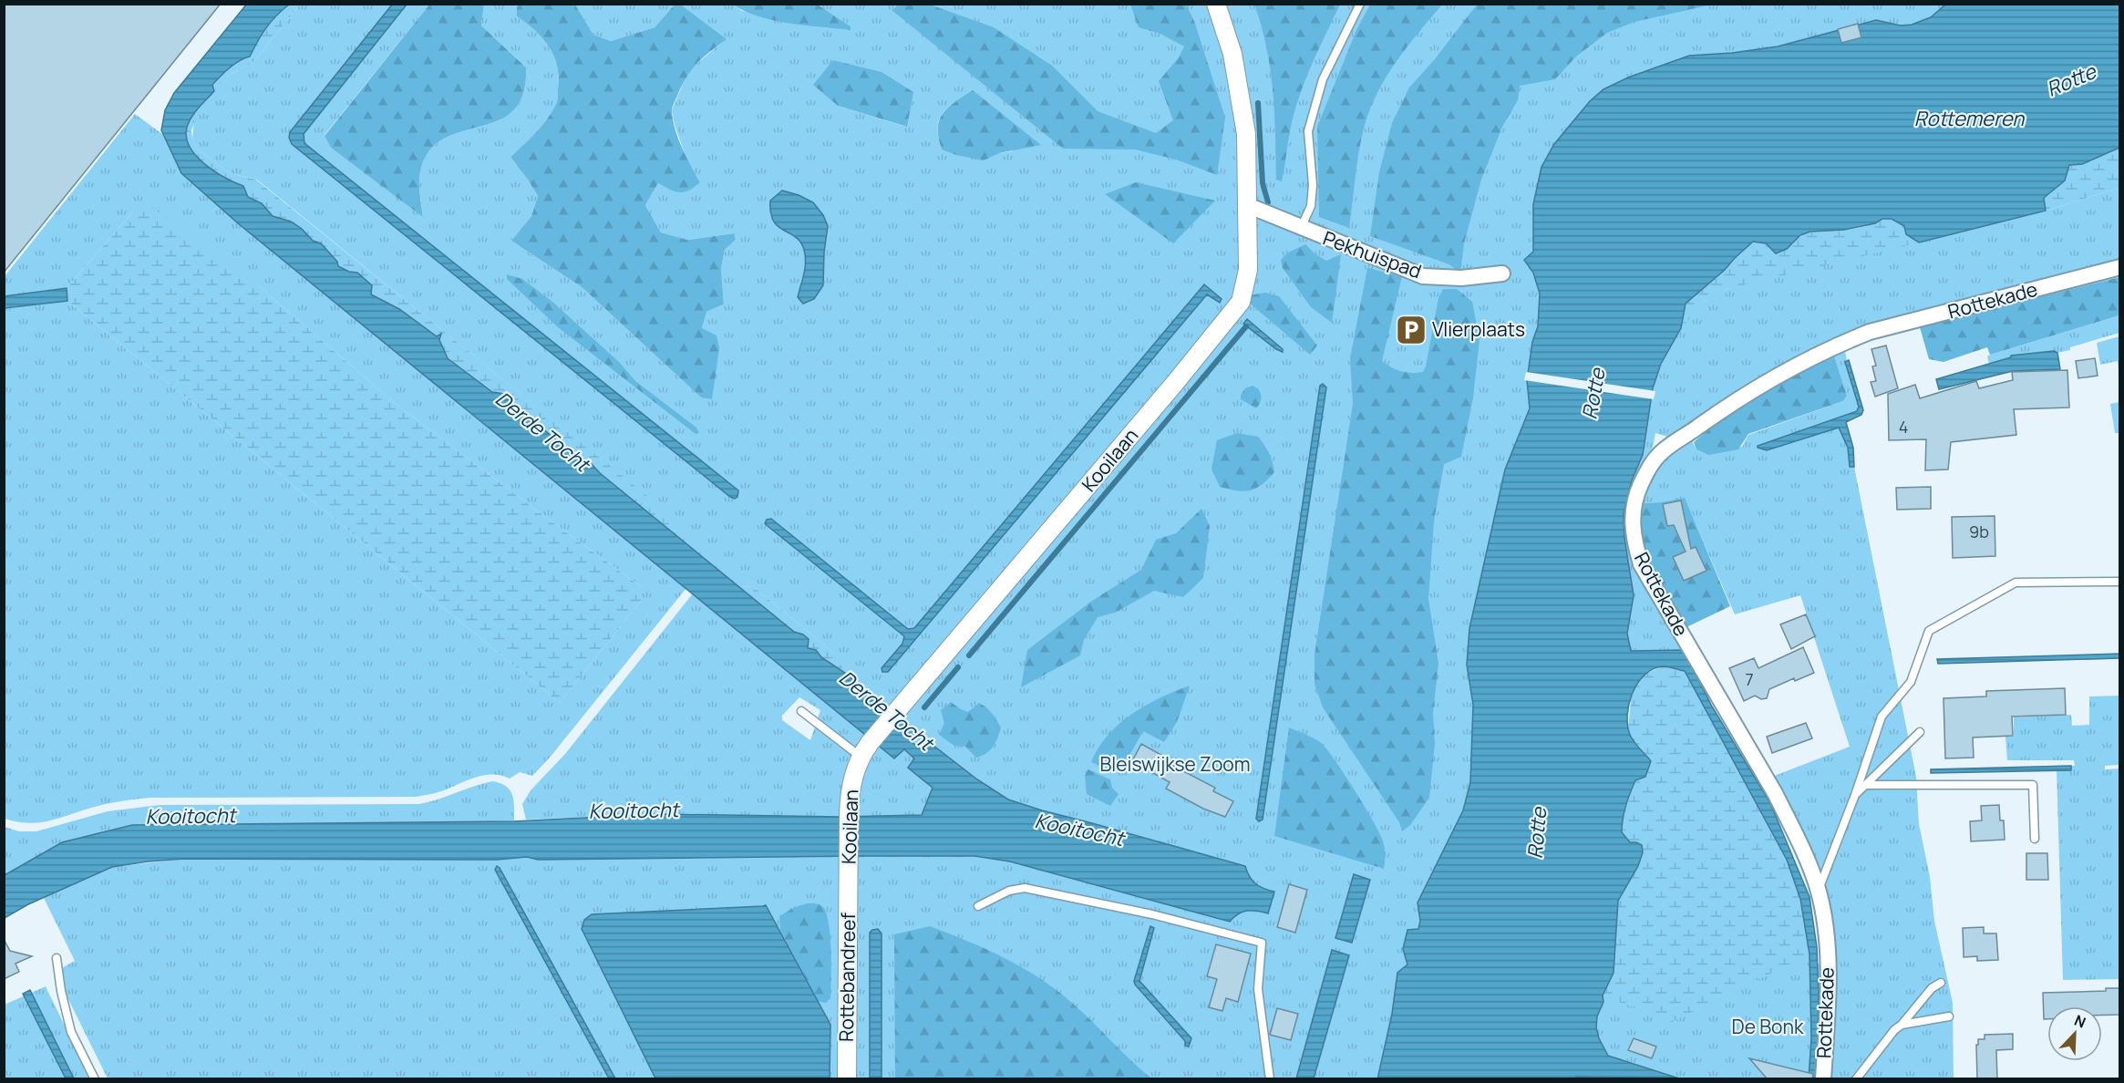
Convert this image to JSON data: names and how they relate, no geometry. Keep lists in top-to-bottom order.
{
  "streets": {
    "street": [
      "Pekhuispad",
      "Rottekade",
      "Kooilaan",
      "Rottebandreef"
    ]
  },
  "crossings": [
    ["Pekhuispad", "Kooilaan"],
    ["Kooilaan", "Rottebandreef"]
  ],
  "water": [
    "Rotte",
    "Rottemeren",
    "Derde Tocht",
    "Kooitocht"
  ],
  "parks": ["Bleiswijkse Zoom", "De Bonk"],
  "places": {
    "parking": ["Vlierplaats"]
  },
  "house_numbers": ["4", "9b", "7"],
  "north": "top right"
}
